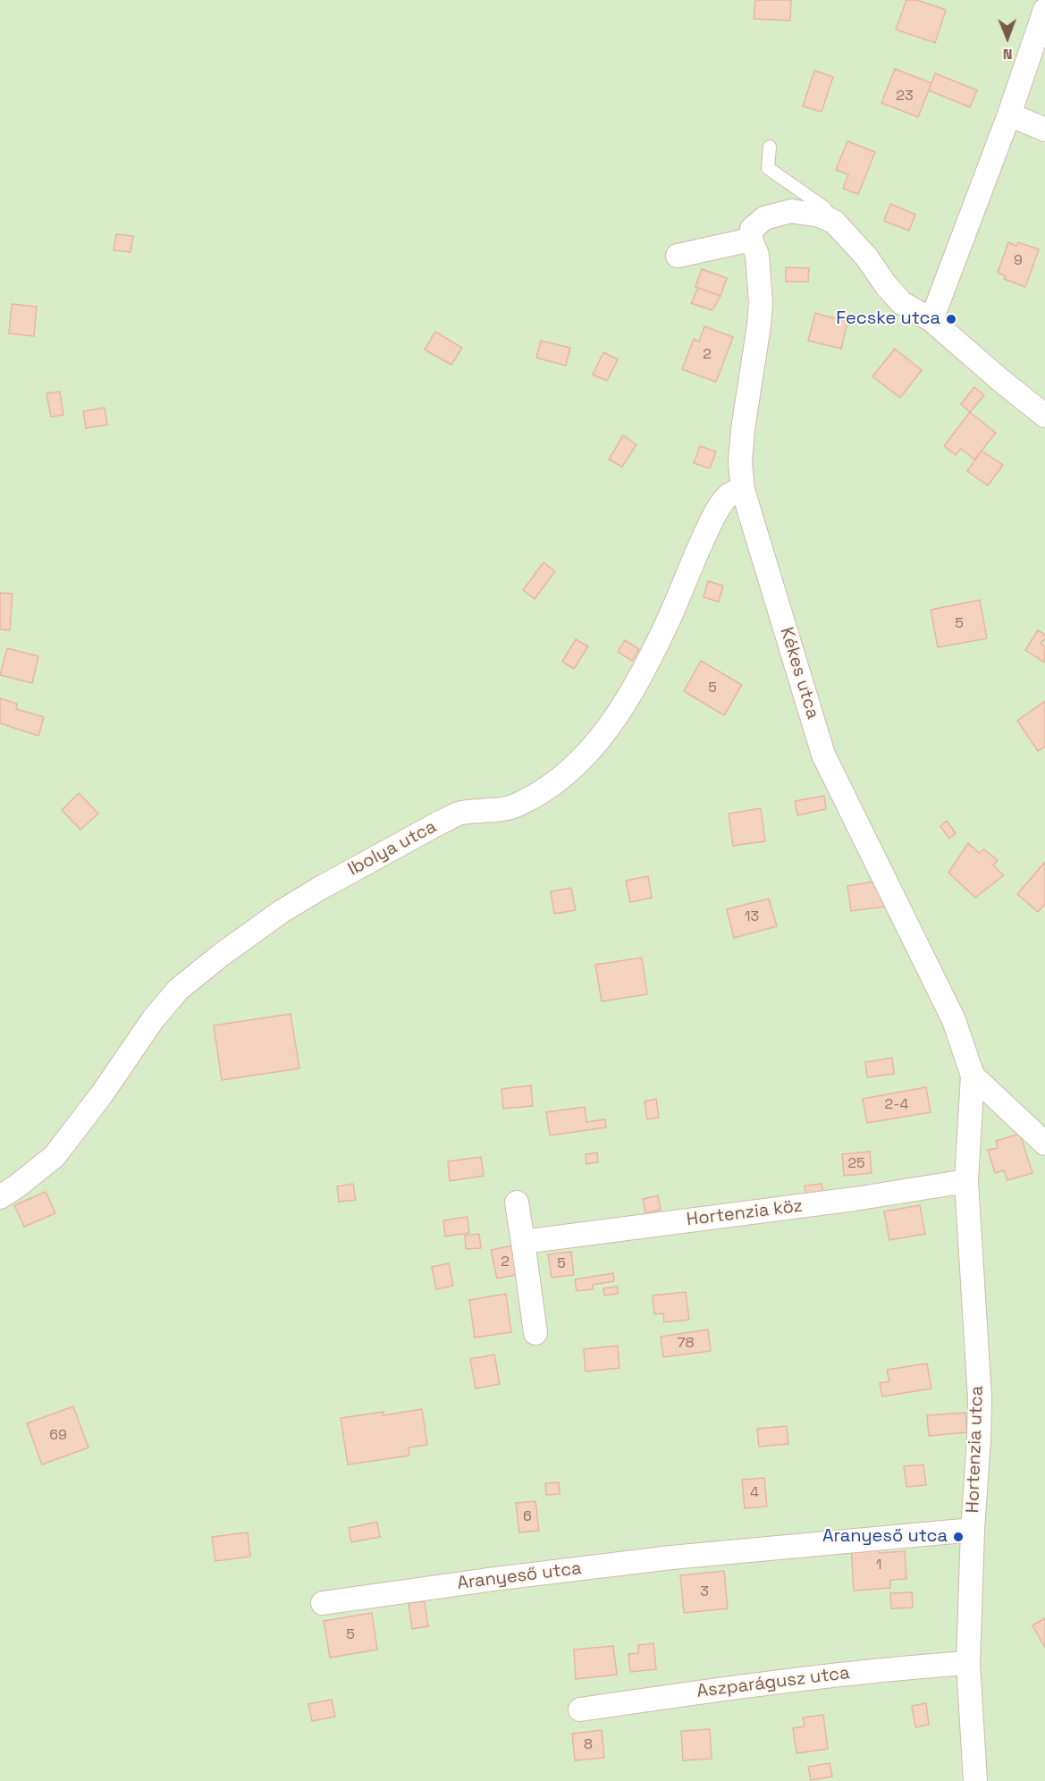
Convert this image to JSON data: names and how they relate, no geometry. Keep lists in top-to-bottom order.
{
  "streets": {
    "street": [
      "Kékes utca",
      "Ibolya utca",
      "Hortenzia köz",
      "Hortenzia utca",
      "Aranyeső utca",
      "Aszparágusz utca"
    ]
  },
  "crossings": [
    ["Kékes utca", "Ibolya utca"],
    ["Kékes utca", "Hortenzia köz"],
    ["Kékes utca", "Hortenzia utca"],
    ["Hortenzia köz", "Hortenzia utca"],
    ["Hortenzia utca", "Aranyeső utca"],
    ["Hortenzia utca", "Aszparágusz utca"]
  ],
  "places": ["Fecske utca", "Aranyeső utca"],
  "house_numbers": [
    "23",
    "9",
    "2",
    "5",
    "5",
    "13",
    "2-4",
    "25",
    "2",
    "5",
    "78",
    "69",
    "4",
    "6",
    "1",
    "3",
    "5",
    "8"
  ],
  "north": "bottom"
}
